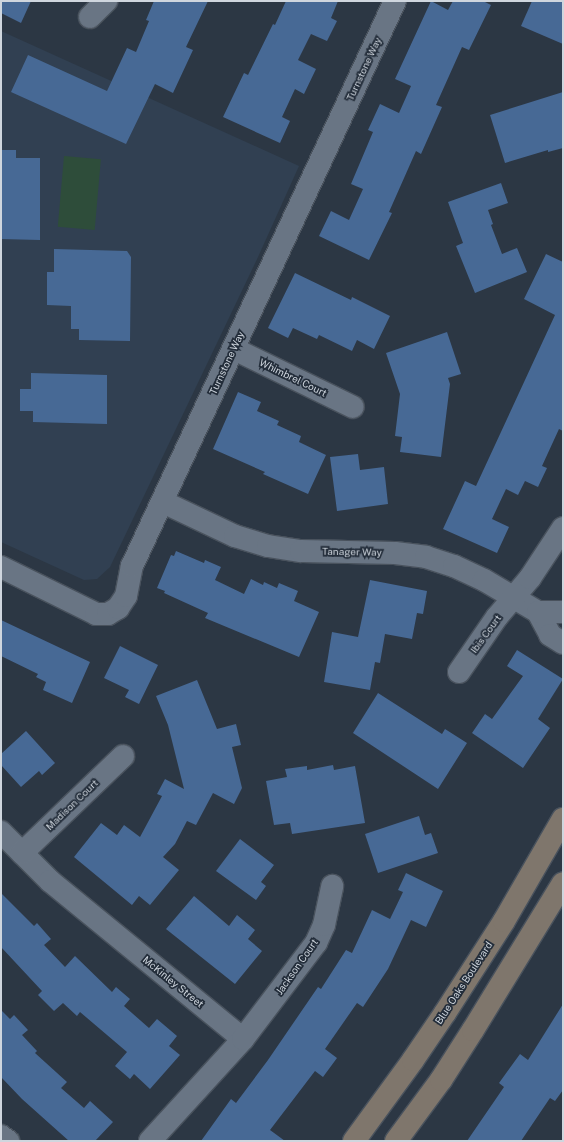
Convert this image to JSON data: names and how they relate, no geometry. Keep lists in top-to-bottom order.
{
  "streets": {
    "main road": ["Blue Oaks Boulevard"],
    "street": [
      "Turnstone Way",
      "Whimbrel Court",
      "Tanager Way",
      "Ibis Court",
      "Madison Court",
      "Jackson Court",
      "McKinley Street"
    ]
  },
  "crossings": [
    ["Turnstone Way", "Whimbrel Court"],
    ["Turnstone Way", "Tanager Way"],
    ["Tanager Way", "Ibis Court"],
    ["Madison Court", "McKinley Street"],
    ["Jackson Court", "McKinley Street"]
  ]
}
